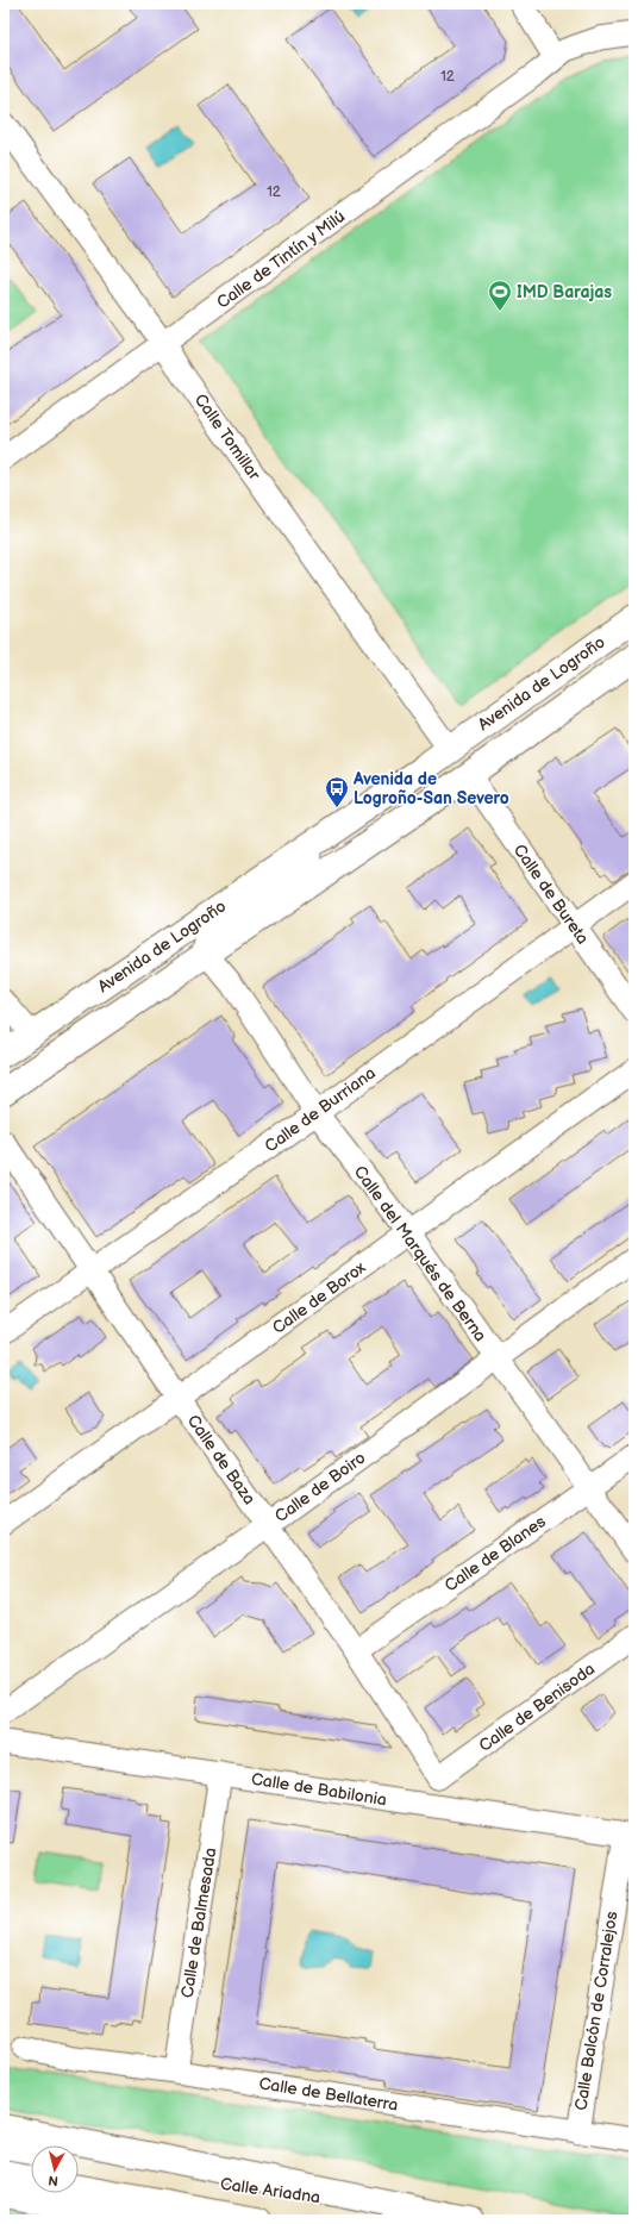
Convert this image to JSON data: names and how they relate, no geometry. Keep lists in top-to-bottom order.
{
  "streets": {
    "main road": ["Avenida de Logroño", "Calle Ariadna"],
    "street": [
      "Calle de Tintín y Milú",
      "Calle Tomillar",
      "Calle de Bureta",
      "Calle de Burriana",
      "Calle del Marqués de Berna",
      "Calle de Borox",
      "Calle de Baza",
      "Calle de Boiro",
      "Calle de Blanes",
      "Calle de Benisoda",
      "Calle de Babilonia",
      "Calle de Balmesada",
      "Calle Balcón de Corralejos",
      "Calle de Bellaterra"
    ]
  },
  "crossings": [
    ["Calle de Tintín y Milú", "Calle Tomillar"],
    ["Calle Tomillar", "Avenida de Logroño"],
    ["Avenida de Logroño", "Calle de Bureta"],
    ["Avenida de Logroño", "Calle del Marqués de Berna"],
    ["Calle de Bureta", "Calle de Burriana"],
    ["Calle de Burriana", "Calle del Marqués de Berna"],
    ["Calle de Burriana", "Calle de Baza"],
    ["Calle del Marqués de Berna", "Calle de Borox"],
    ["Calle del Marqués de Berna", "Calle de Boiro"],
    ["Calle del Marqués de Berna", "Calle de Blanes"],
    ["Calle de Borox", "Calle de Baza"],
    ["Calle de Baza", "Calle de Boiro"],
    ["Calle de Baza", "Calle de Blanes"],
    ["Calle de Baza", "Calle de Benisoda"],
    ["Calle de Babilonia", "Calle de Balmesada"],
    ["Calle de Babilonia", "Calle Balcón de Corralejos"],
    ["Calle de Balmesada", "Calle de Bellaterra"],
    ["Calle Balcón de Corralejos", "Calle de Bellaterra"]
  ],
  "places": {
    "sports": ["IMD Barajas"],
    "bus stop": ["Avenida de Logroño-San Severo"]
  },
  "house_numbers": ["12", "12"],
  "north": "bottom"
}
